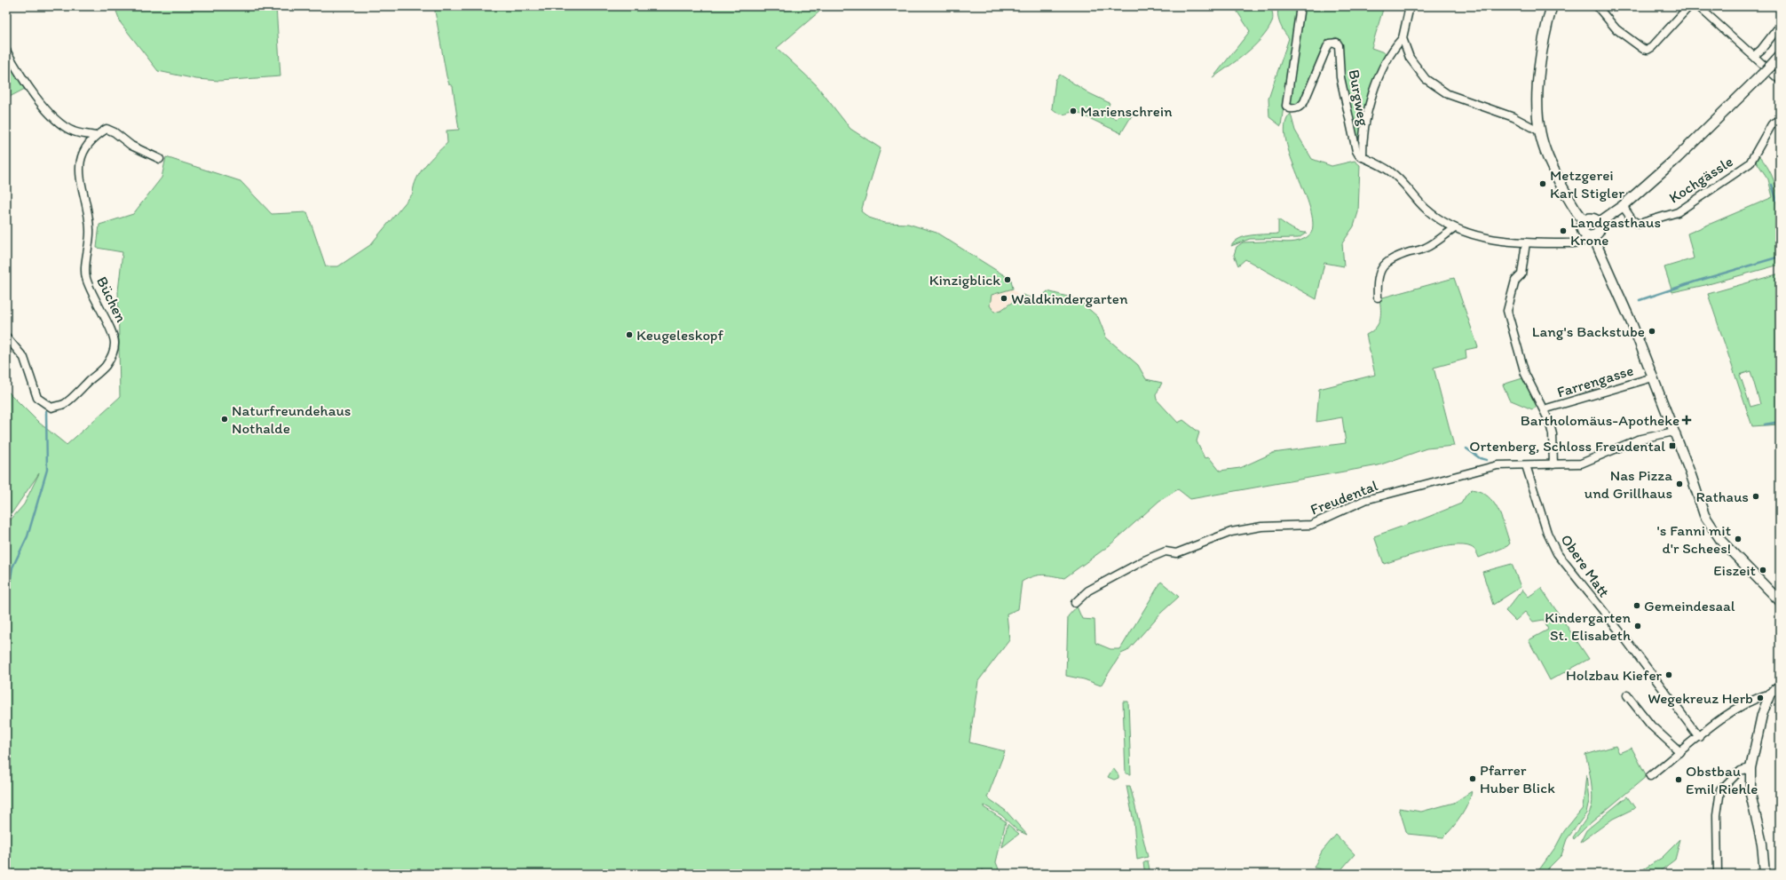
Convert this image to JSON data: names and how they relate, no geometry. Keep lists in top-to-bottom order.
{
  "streets": {
    "street": [
      "Burgweg",
      "Kochgässle",
      "Büchen",
      "Farrengasse",
      "Freudental",
      "Obere Matt"
    ]
  },
  "crossings": [
    ["Burgweg", "Farrengasse"],
    ["Farrengasse", "Freudental"],
    ["Freudental", "Obere Matt"]
  ],
  "places": {
    "other": [
      "Marienschrein",
      "Metzgerei Karl Stigler",
      "Landgasthaus Krone",
      "Kinzigblick",
      "Waldkindergarten",
      "Lang's Backstube",
      "Keugeleskopf",
      "Naturfreundehaus Nothalde",
      "Nas Pizza und Grillhaus",
      "Rathaus",
      "'s Fanni mit d'r Schees!",
      "Eiszeit",
      "Gemeindesaal",
      "Kindergarten St. Elisabeth",
      "Holzbau Kiefer",
      "Wegekreuz Herb",
      "Pfarrer Huber Blick",
      "Obstbau Emil Riehle"
    ],
    "health": ["Bartholomäus-Apotheke"],
    "transit": ["Ortenberg, Schloss Freudental"]
  }
}
